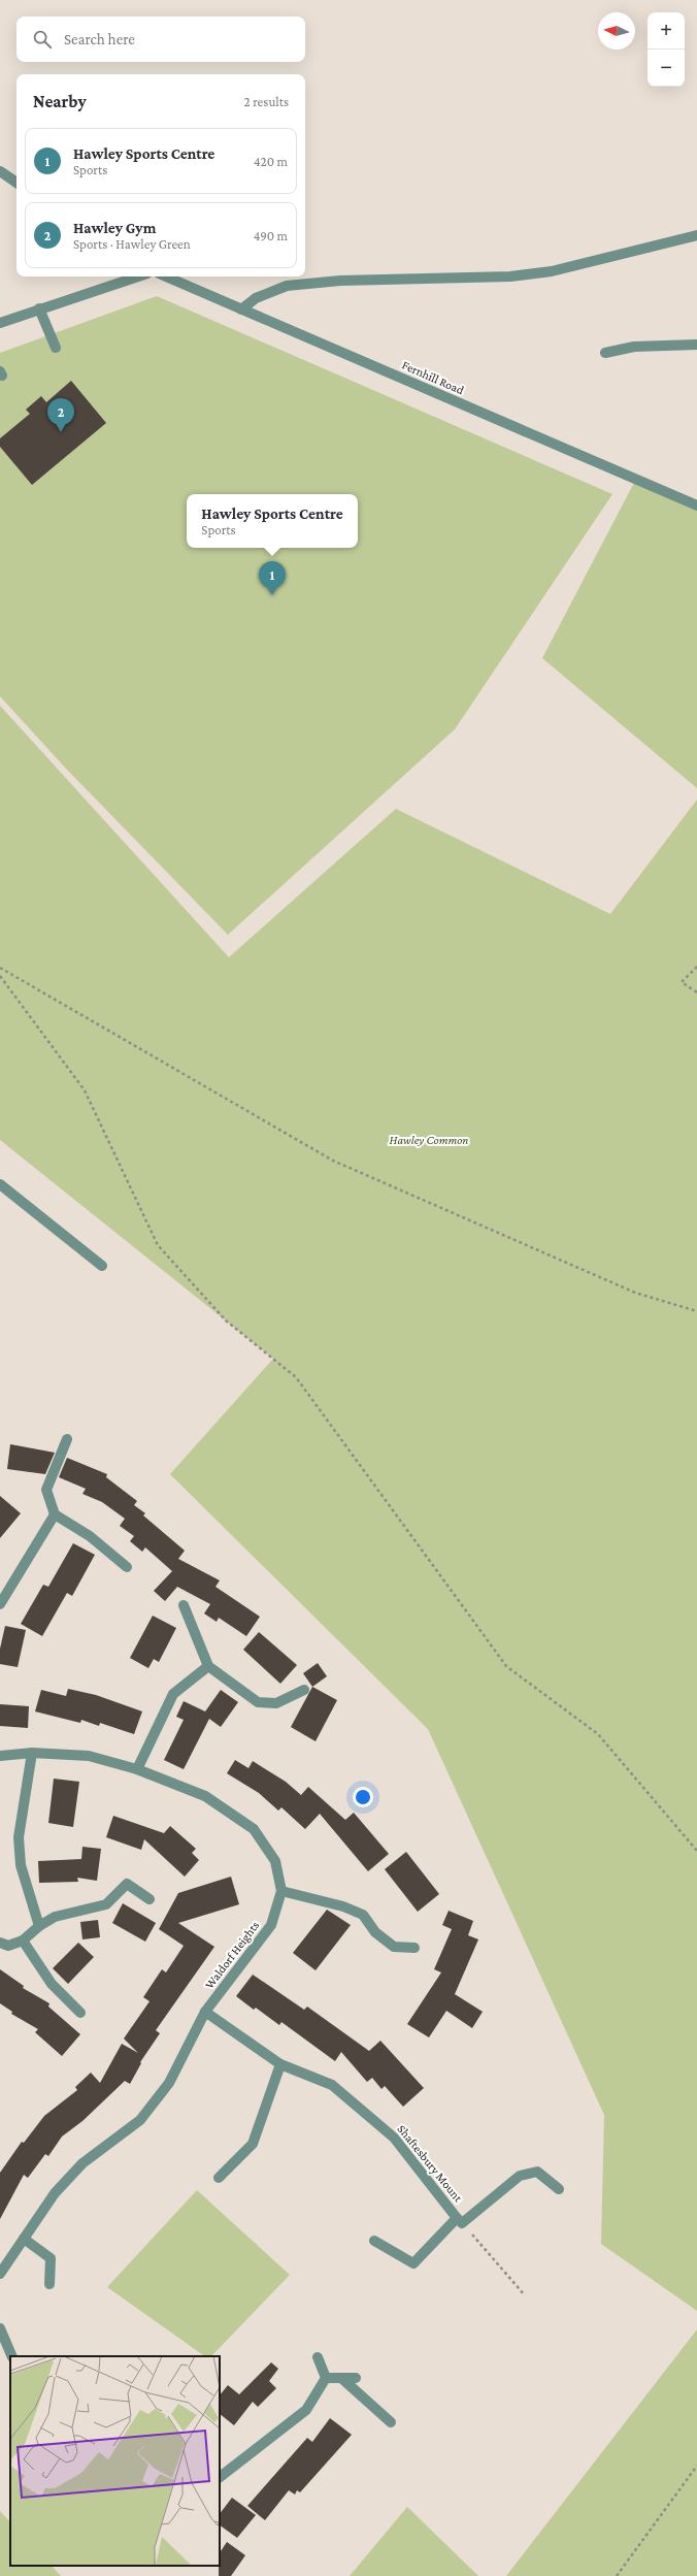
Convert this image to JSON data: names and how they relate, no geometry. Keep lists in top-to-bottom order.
{
  "streets": {
    "street": ["Fernhill Road", "Waldorf Heights", "Shaftesbury Mount"]
  },
  "crossings": [
    ["Waldorf Heights", "Shaftesbury Mount"]
  ],
  "parks": ["Hawley Common"],
  "north": "left",
  "page": {
    "map_buttons": ["+", "−"],
    "search": "Search here",
    "heading": ["Nearby", "2 results"],
    "list": [
      {
        "mark": "1",
        "name": "Hawley Sports Centre",
        "note": "Sports",
        "value": "420 m"
      },
      {
        "mark": "2",
        "name": "Hawley Gym",
        "note": "Sports · Hawley Green",
        "value": "490 m"
      }
    ],
    "pins": ["2", "1"],
    "popup": ["Hawley Sports Centre", "Sports"]
  }
}
